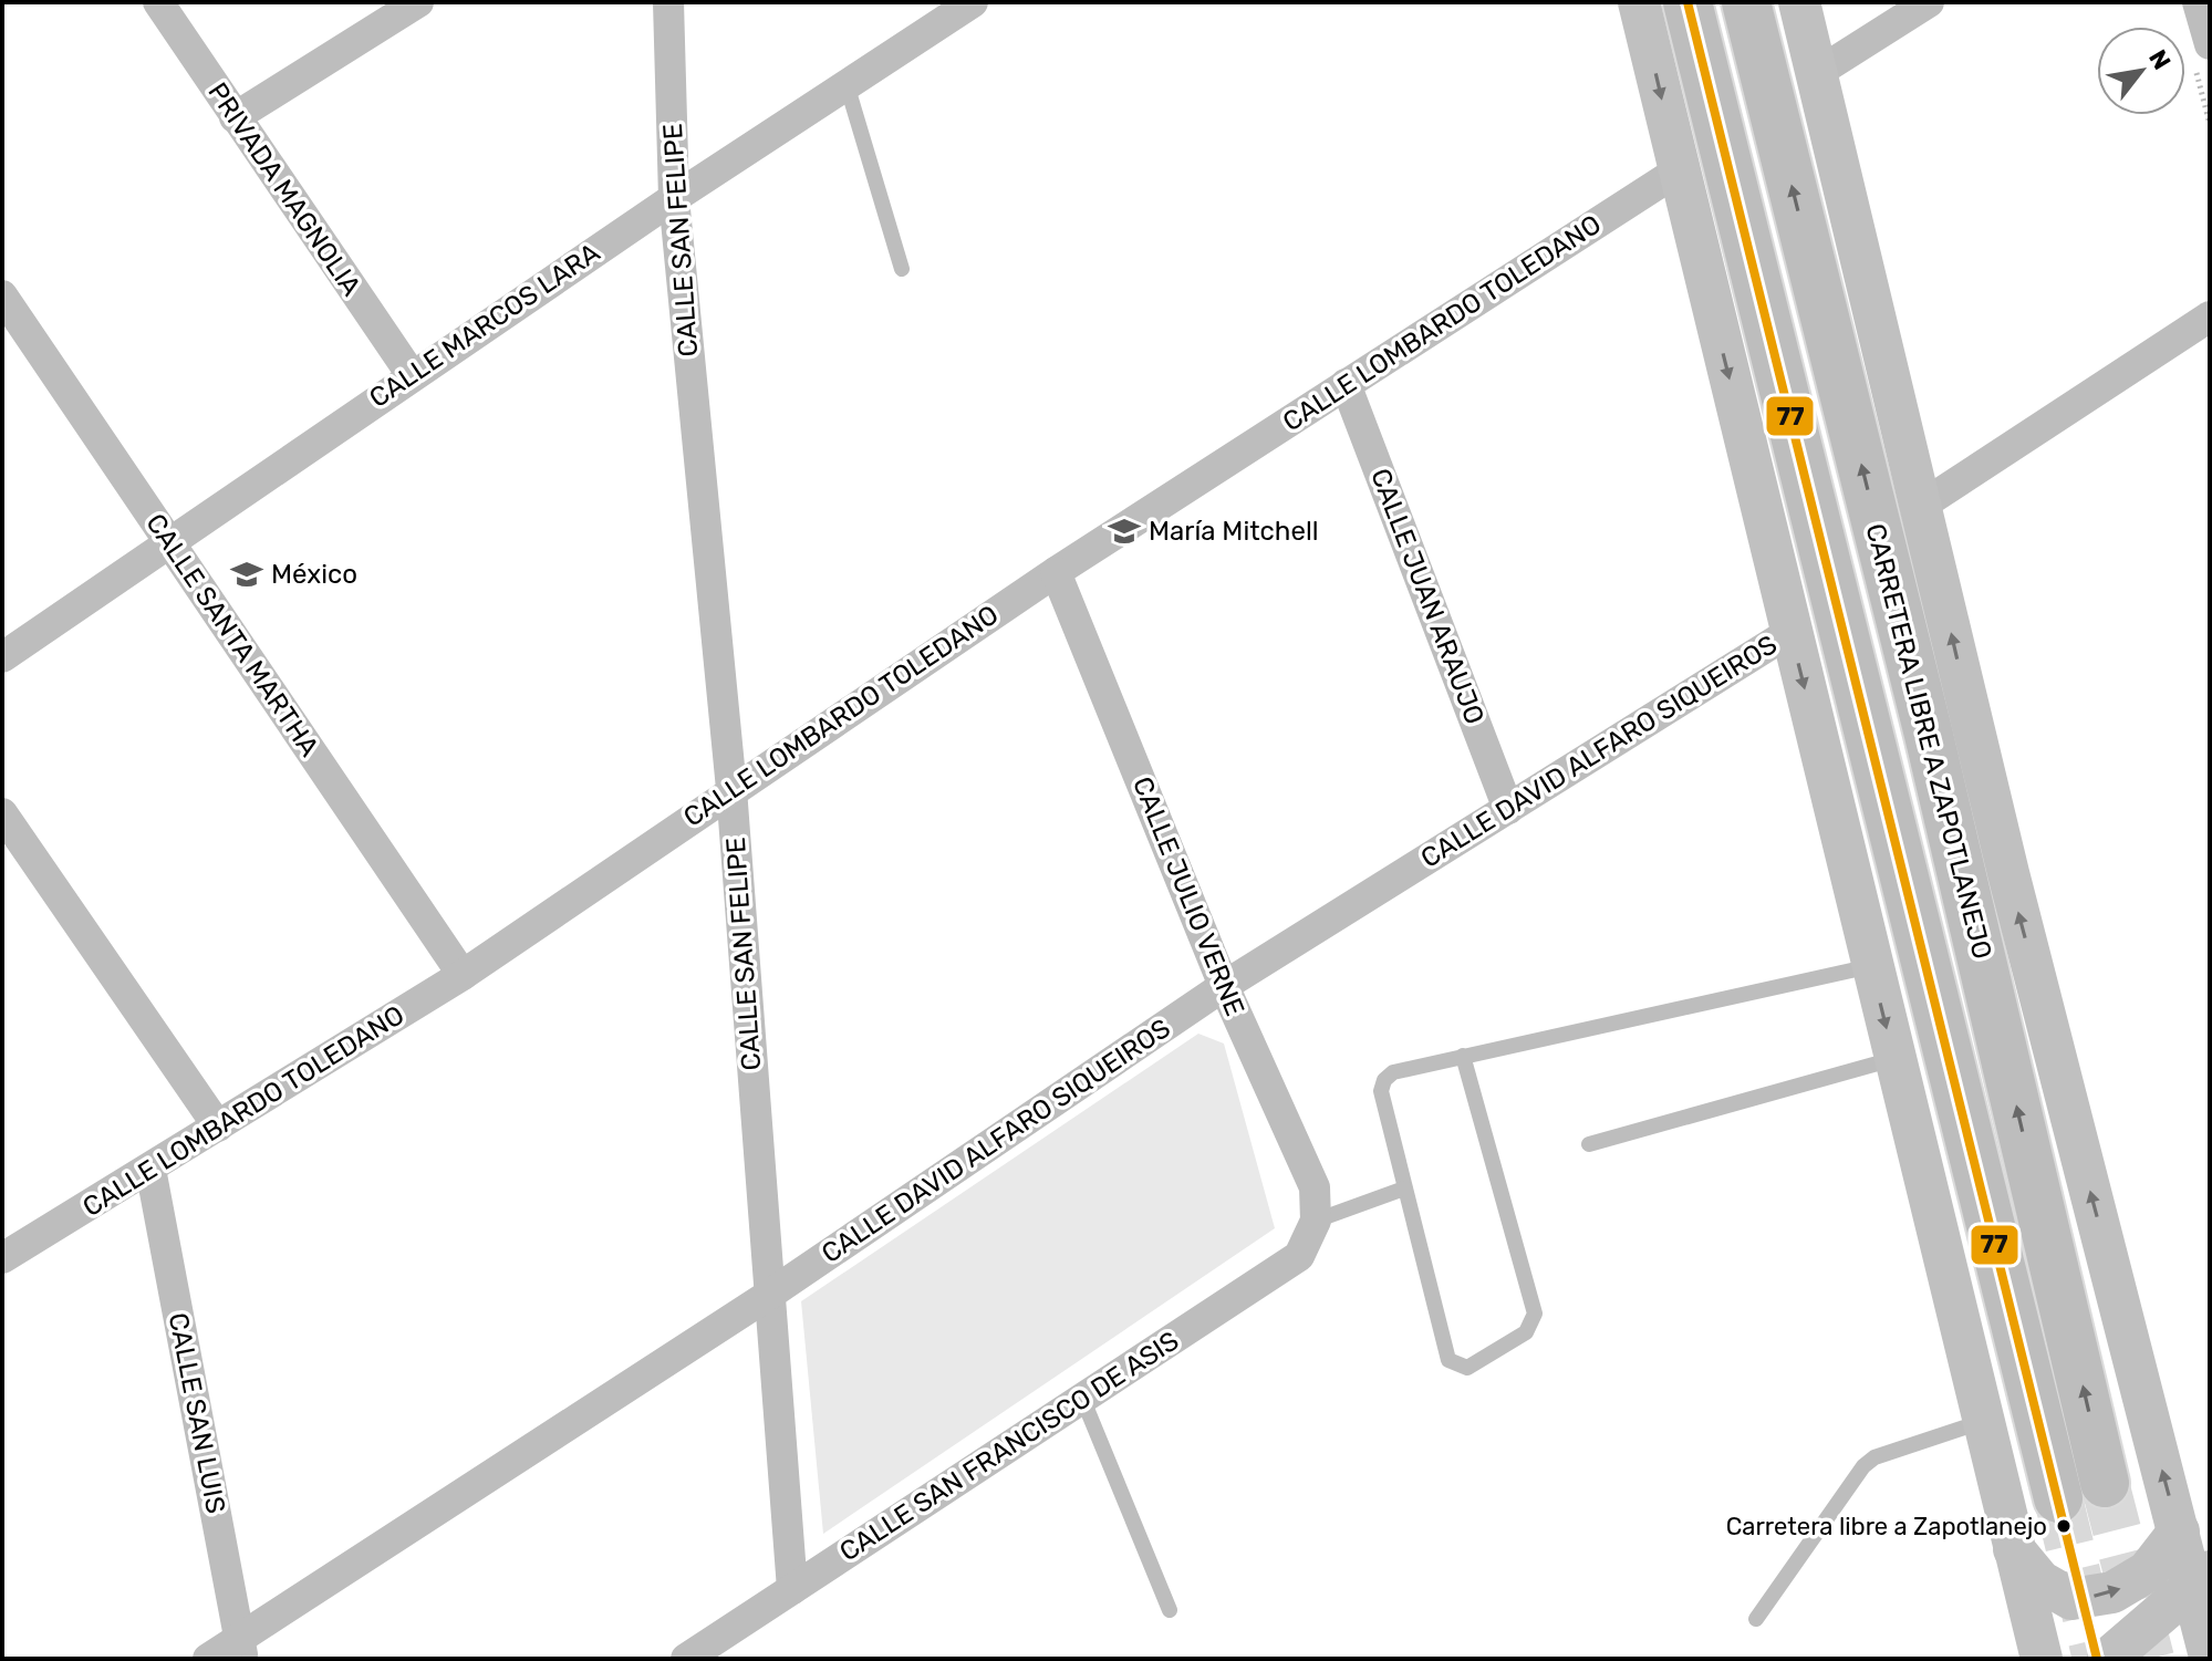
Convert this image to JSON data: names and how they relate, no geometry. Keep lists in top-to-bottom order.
{
  "streets": {
    "main road": ["CARRETERA LIBRE A ZAPOTLANEJO"],
    "street": [
      "PRIVADA MAGNOLIA",
      "CALLE SAN FELIPE",
      "CALLE LOMBARDO TOLEDANO",
      "CALLE MARCOS LARA",
      "CALLE JUAN ARAUJO",
      "CALLE SANTA MARTHA",
      "CALLE DAVID ALFARO SIQUEIROS",
      "CALLE JULIO VERNE",
      "CALLE SAN LUIS",
      "CALLE SAN FRANCISCO DE ASIS"
    ]
  },
  "crossings": [
    ["PRIVADA MAGNOLIA", "CALLE MARCOS LARA"],
    ["CALLE SAN FELIPE", "CALLE LOMBARDO TOLEDANO"],
    ["CALLE SAN FELIPE", "CALLE MARCOS LARA"],
    ["CALLE SAN FELIPE", "CALLE DAVID ALFARO SIQUEIROS"],
    ["CALLE SAN FELIPE", "CALLE SAN FRANCISCO DE ASIS"],
    ["CALLE LOMBARDO TOLEDANO", "CALLE JUAN ARAUJO"],
    ["CALLE LOMBARDO TOLEDANO", "CALLE SANTA MARTHA"],
    ["CALLE LOMBARDO TOLEDANO", "CALLE JULIO VERNE"],
    ["CALLE LOMBARDO TOLEDANO", "CALLE SAN LUIS"],
    ["CALLE MARCOS LARA", "CALLE SANTA MARTHA"],
    ["CALLE JUAN ARAUJO", "CALLE DAVID ALFARO SIQUEIROS"],
    ["CALLE DAVID ALFARO SIQUEIROS", "CALLE JULIO VERNE"],
    ["CALLE DAVID ALFARO SIQUEIROS", "CALLE SAN LUIS"],
    ["CALLE JULIO VERNE", "CALLE SAN FRANCISCO DE ASIS"]
  ],
  "places": {
    "school or university": ["María Mitchell", "México"],
    "other": ["Carretera libre a Zapotlanejo"]
  },
  "lines": ["transit line 77"],
  "north": "top right"
}
